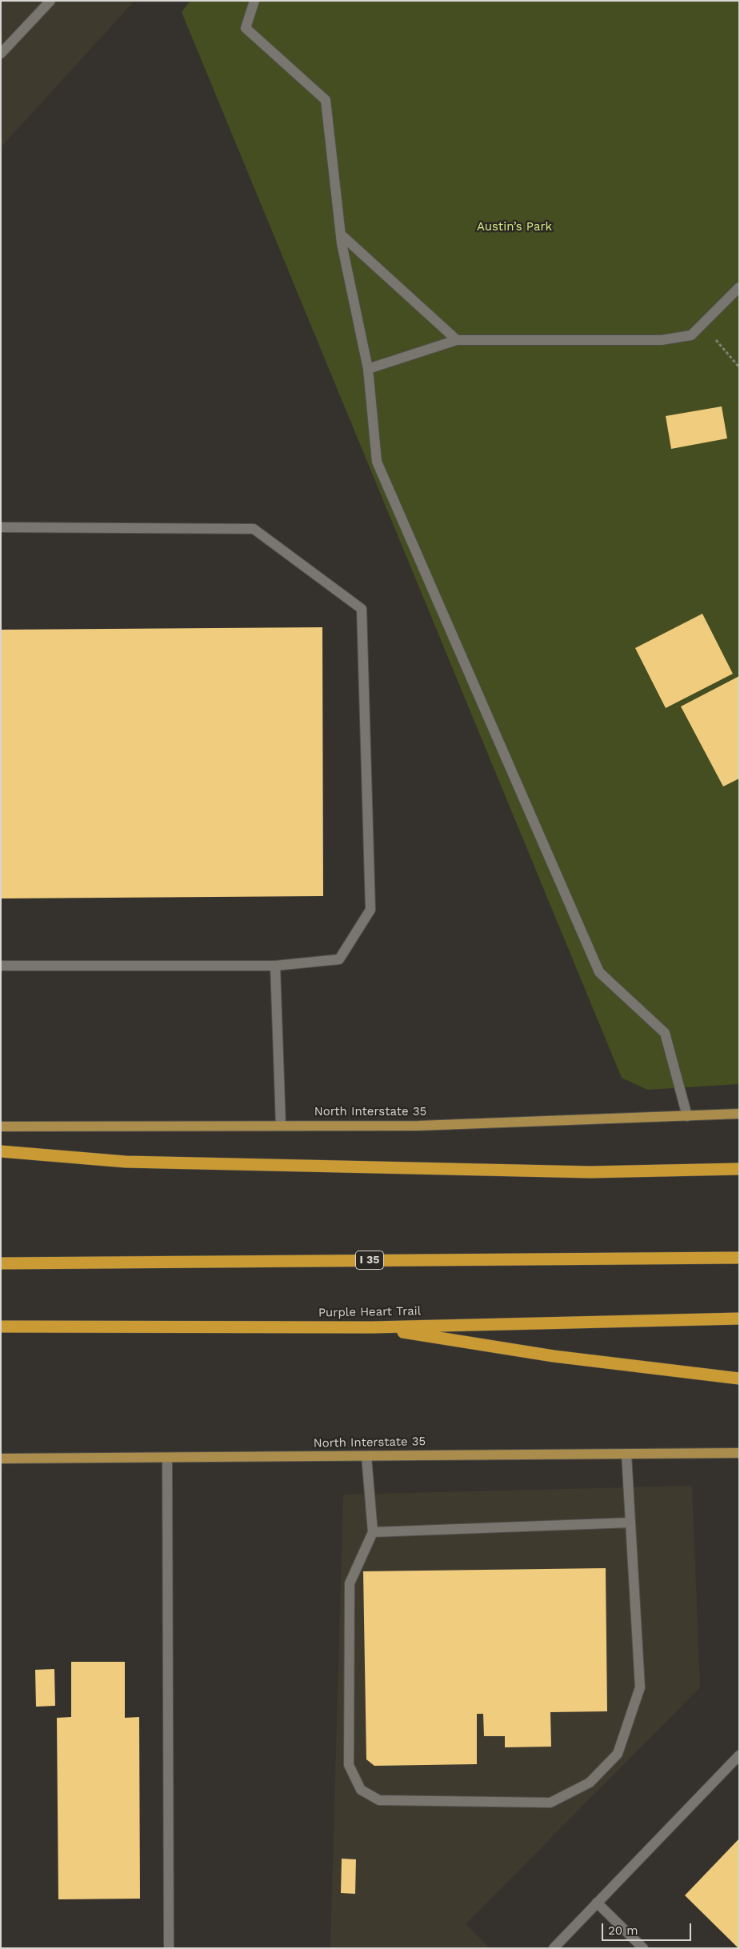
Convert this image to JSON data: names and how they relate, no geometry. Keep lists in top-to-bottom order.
{
  "streets": {
    "highway": ["I 35", "Purple Heart Trail"],
    "main road": ["North Interstate 35"]
  },
  "parks": ["Austin’s Park"],
  "scale_bar": "20 m"
}
